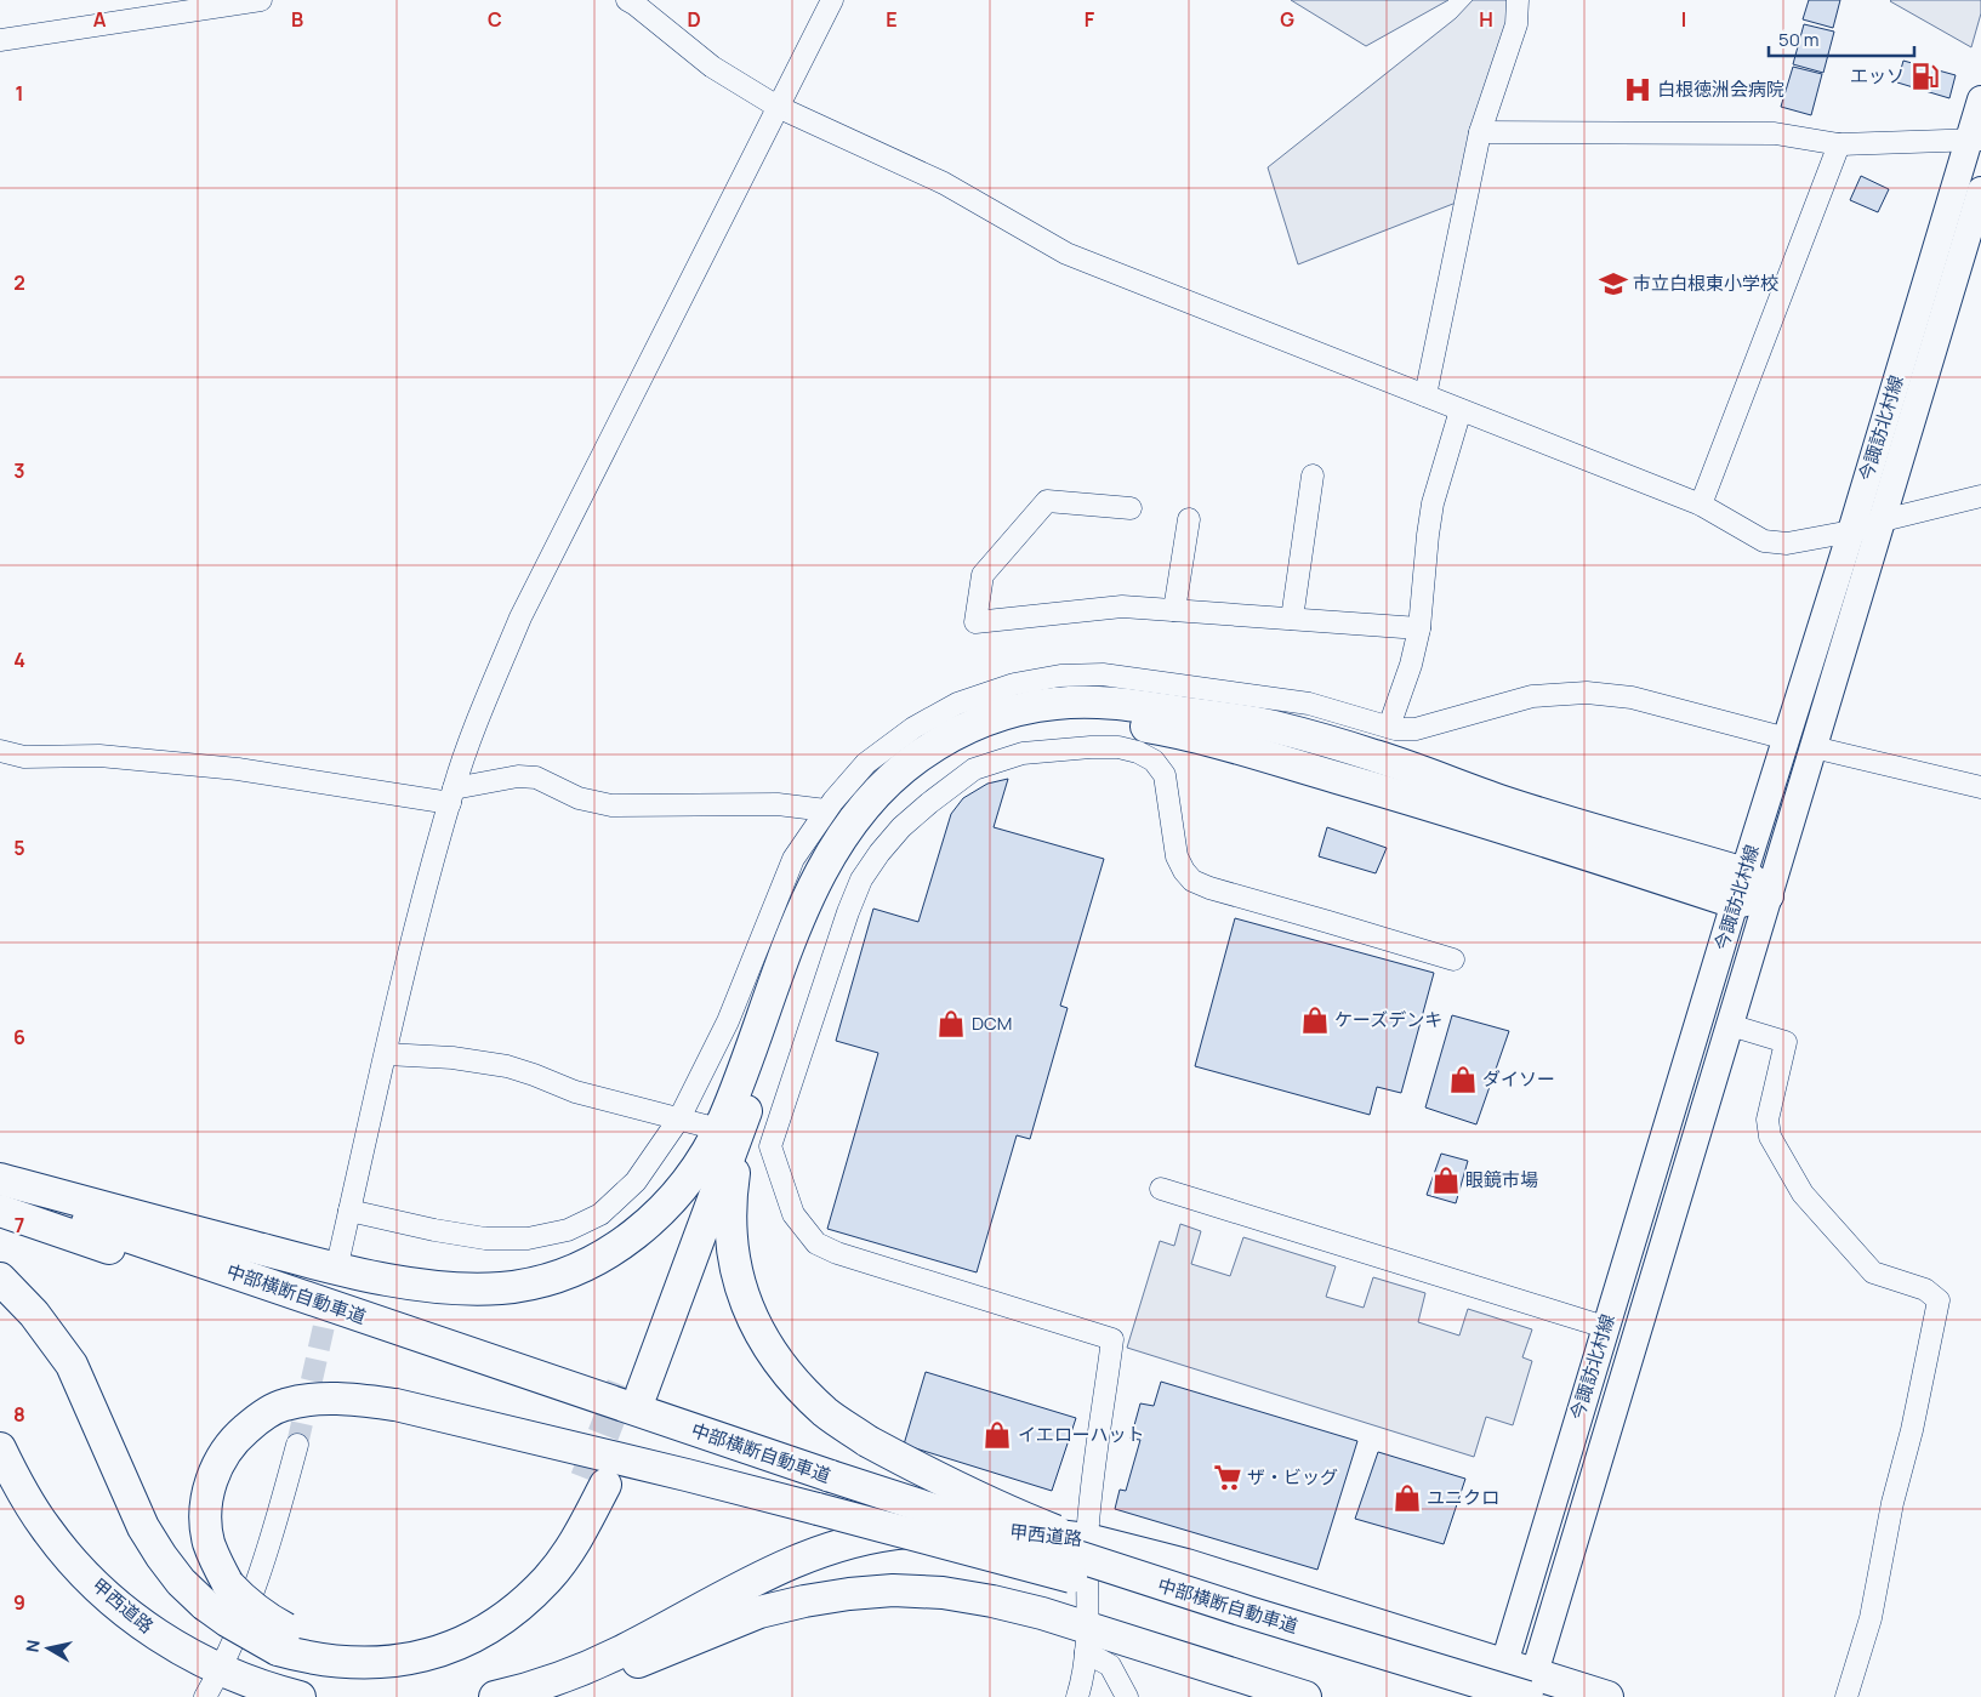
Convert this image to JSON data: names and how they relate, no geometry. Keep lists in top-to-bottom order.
{
  "streets": {
    "highway": ["中部横断自動車道", "甲西道路"],
    "main road": ["今諏訪北村線"]
  },
  "crossings": [
    ["今諏訪北村線", "中部横断自動車道"],
    ["今諏訪北村線", "甲西道路"],
    ["中部横断自動車道", "甲西道路"]
  ],
  "places": {
    "fuel station": ["エッソ"],
    "hospital": ["白根徳洲会病院"],
    "school or university": ["市立白根東小学校"],
    "shop": [
      "ケーズデンキ",
      "DCM",
      "ダイソー",
      "眼鏡市場",
      "イエローハット",
      "ユニクロ"
    ],
    "supermarket": ["ザ・ビッグ"]
  },
  "scale_bar": "50 m",
  "north": "left",
  "grid": {
    "columns": [
      "A",
      "B",
      "C",
      "D",
      "E",
      "F",
      "G",
      "H",
      "I"
    ],
    "rows": [
      "1",
      "2",
      "3",
      "4",
      "5",
      "6",
      "7",
      "8",
      "9"
    ]
  }
}
